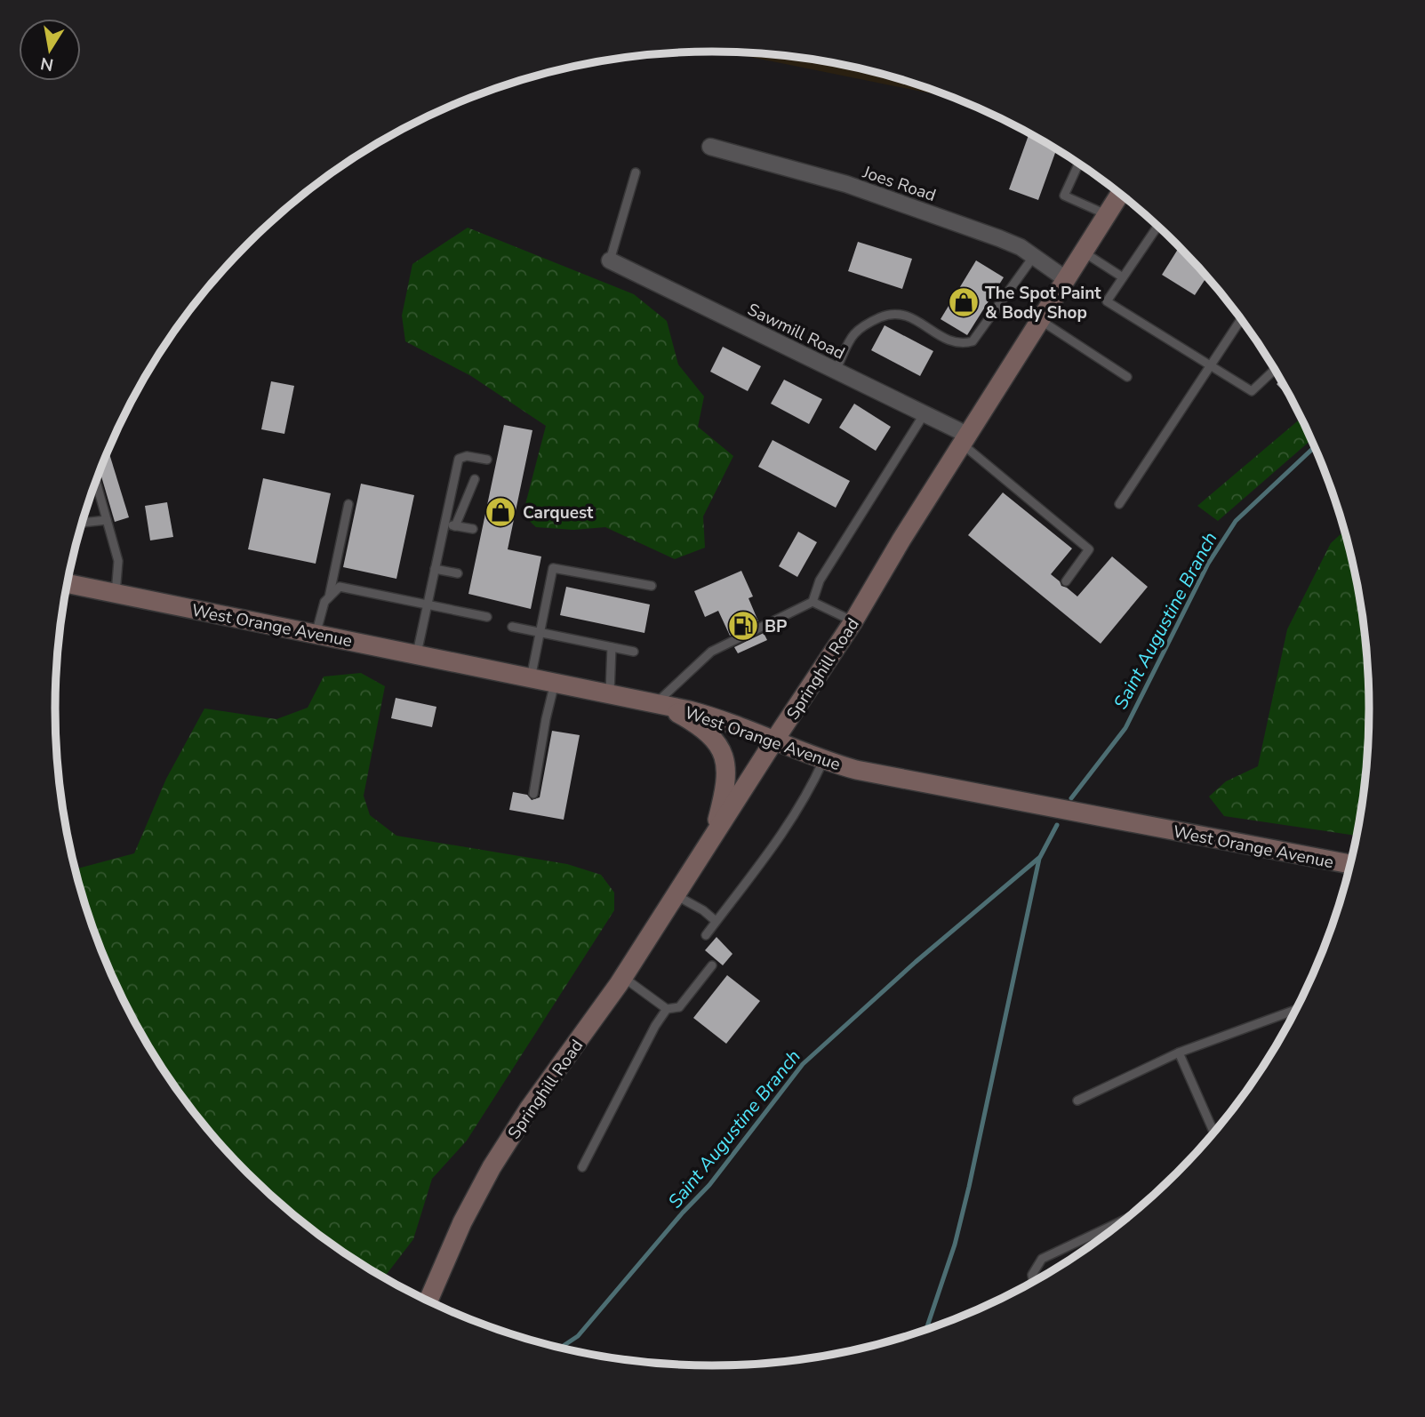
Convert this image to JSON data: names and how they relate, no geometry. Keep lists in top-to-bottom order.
{
  "streets": {
    "main road": ["West Orange Avenue", "Springhill Road"],
    "street": ["Joes Road", "Sawmill Road"]
  },
  "crossings": [
    ["Joes Road", "Springhill Road"],
    ["Sawmill Road", "Springhill Road"],
    ["West Orange Avenue", "Springhill Road"]
  ],
  "water": ["Saint Augustine Branch"],
  "places": {
    "shop": ["The Spot Paint & Body Shop", "Carquest"],
    "fuel station": ["BP"]
  },
  "north": "bottom"
}
